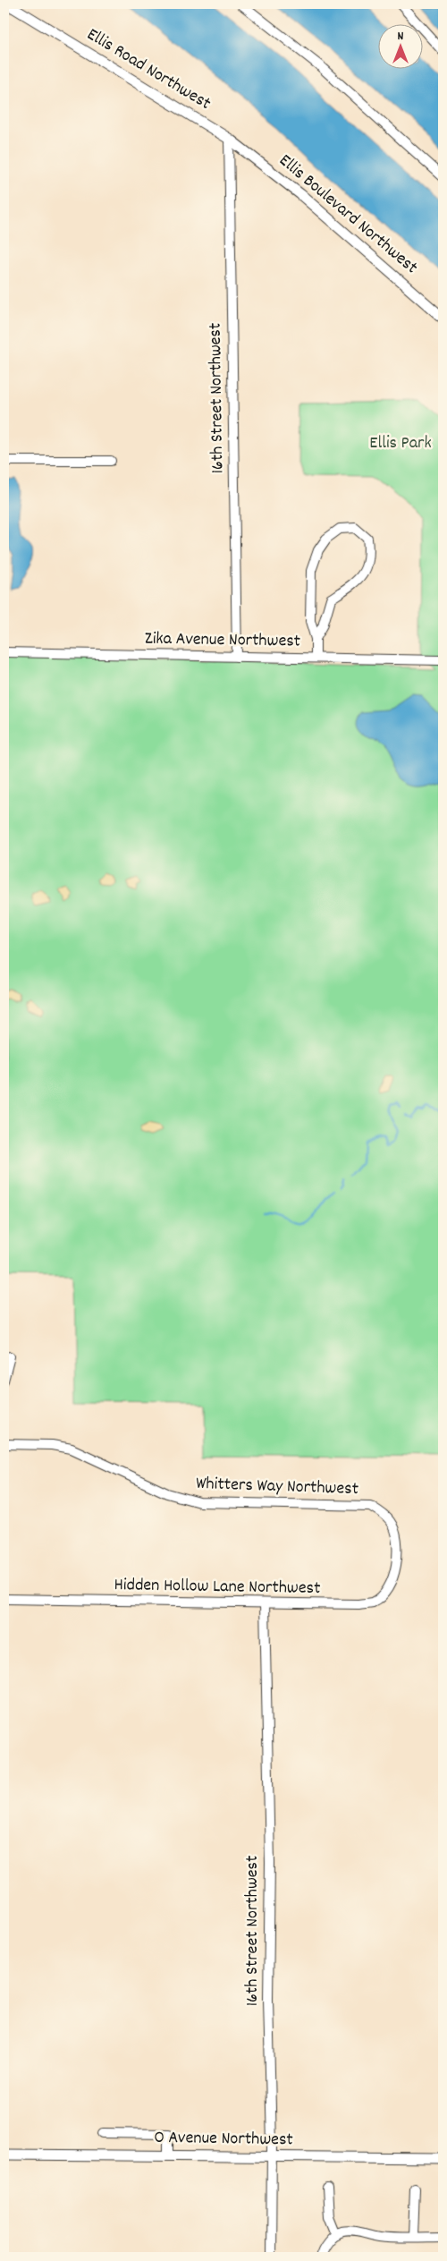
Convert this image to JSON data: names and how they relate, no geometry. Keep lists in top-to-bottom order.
{
  "streets": {
    "street": [
      "Ellis Road Northwest",
      "Ellis Boulevard Northwest",
      "16th Street Northwest",
      "Zika Avenue Northwest",
      "Whitters Way Northwest",
      "Hidden Hollow Lane Northwest",
      "O Avenue Northwest"
    ]
  },
  "crossings": [
    ["Ellis Road Northwest", "Ellis Boulevard Northwest"],
    ["Ellis Road Northwest", "16th Street Northwest"],
    ["Ellis Boulevard Northwest", "16th Street Northwest"],
    ["16th Street Northwest", "Zika Avenue Northwest"],
    ["16th Street Northwest", "Hidden Hollow Lane Northwest"],
    ["16th Street Northwest", "O Avenue Northwest"],
    ["Whitters Way Northwest", "Hidden Hollow Lane Northwest"]
  ],
  "parks": ["Ellis Park"],
  "north": "top"
}
